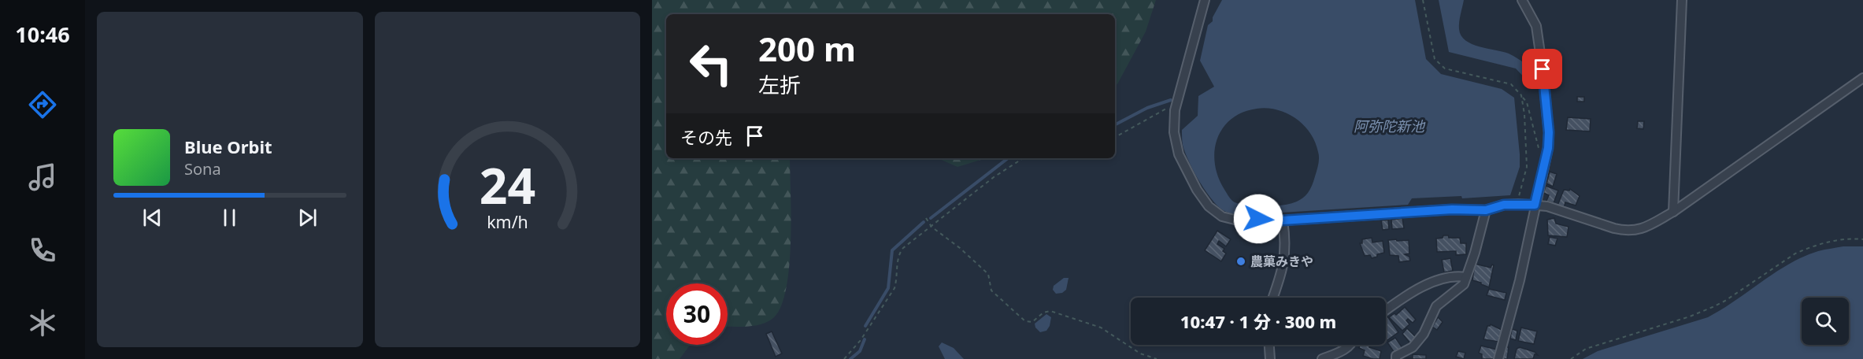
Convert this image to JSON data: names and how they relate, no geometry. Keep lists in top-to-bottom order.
{
  "water": ["阿弥陀新池"],
  "places": ["農菓みきや"],
  "page": {
    "tabs": "10:46",
    "turn": ["200 m", "左折"],
    "then": "その先",
    "song": ["Blue Orbit", "Sona"],
    "limit": "30",
    "trip": "10:47 · 1 分 · 300 m",
    "gauge": ["24", "km/h"]
  }
}
